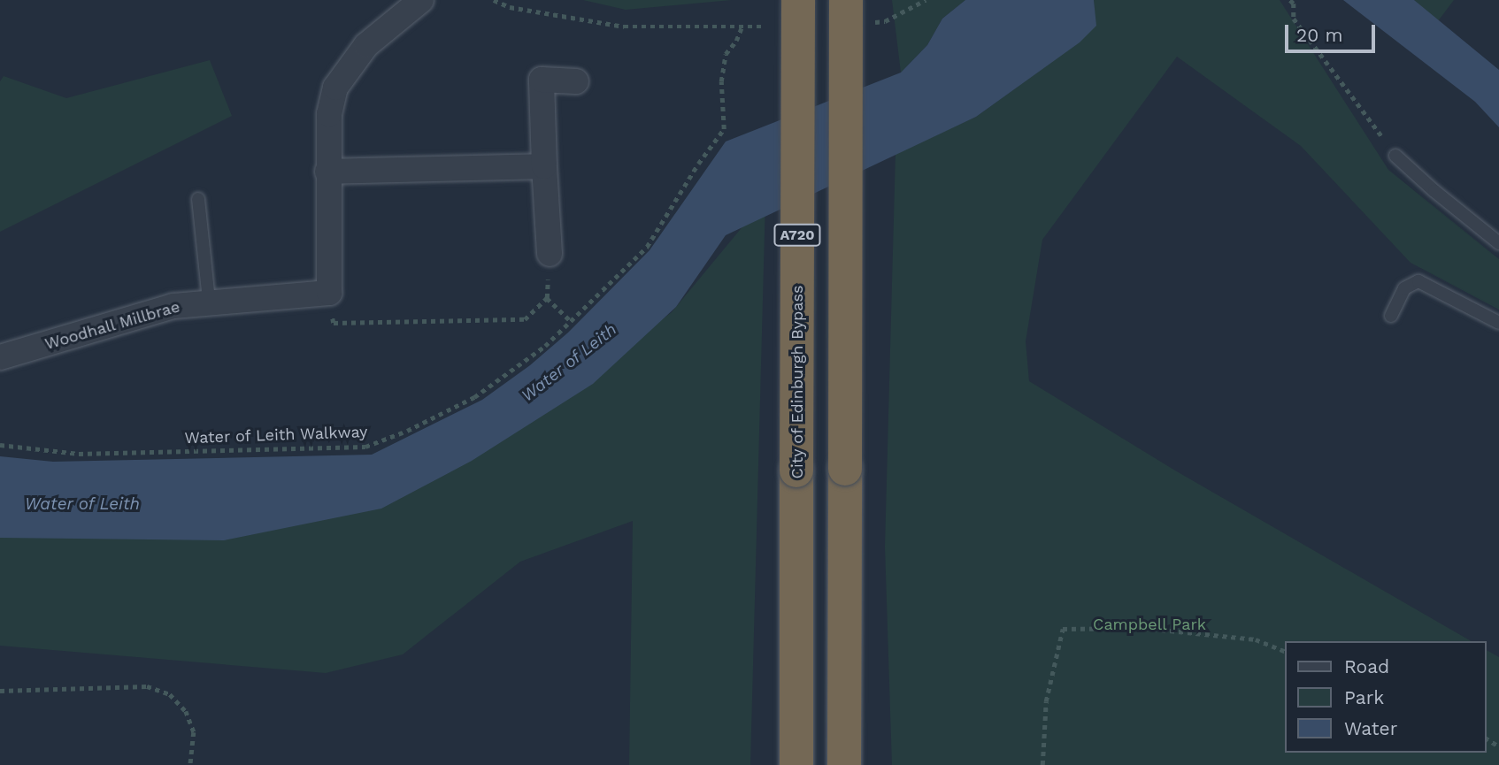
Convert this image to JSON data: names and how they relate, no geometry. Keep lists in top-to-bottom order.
{
  "streets": {
    "highway": ["A720", "City of Edinburgh Bypass"],
    "street": ["Woodhall Millbrae"],
    "path": ["Water of Leith Walkway"]
  },
  "water": ["Water of Leith"],
  "parks": ["Campbell Park"],
  "legend": ["Road", "Park", "Water"],
  "scale_bar": "20 m"
}
